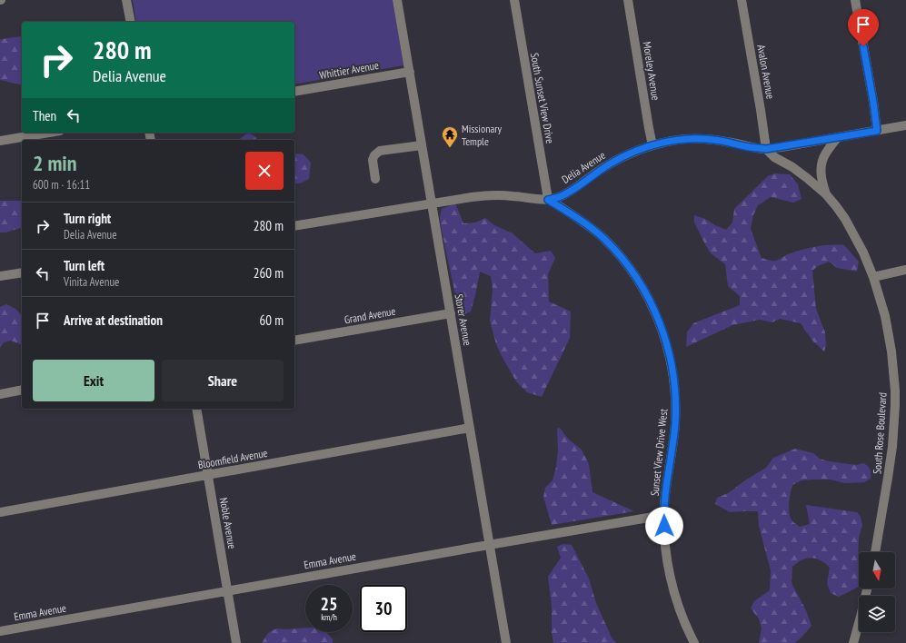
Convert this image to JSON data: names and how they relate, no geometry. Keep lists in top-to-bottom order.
{
  "streets": {
    "street": [
      "Whittier Avenue",
      "Moreley Avenue",
      "Avalon Avenue",
      "South Sunset View Drive",
      "Delia Avenue",
      "Grand Avenue",
      "Storer Avenue",
      "South Rose Boulevard",
      "Sunset View Drive West",
      "Bloomfield Avenue",
      "Noble Avenue",
      "Emma Avenue"
    ]
  },
  "crossings": [
    ["Whittier Avenue", "Storer Avenue"],
    ["Moreley Avenue", "Delia Avenue"],
    ["Avalon Avenue", "Delia Avenue"],
    ["Avalon Avenue", "South Rose Boulevard"],
    ["South Sunset View Drive", "Delia Avenue"],
    ["South Sunset View Drive", "Sunset View Drive West"],
    ["Delia Avenue", "Storer Avenue"],
    ["Delia Avenue", "South Rose Boulevard"],
    ["Delia Avenue", "Sunset View Drive West"],
    ["Grand Avenue", "Storer Avenue"],
    ["Storer Avenue", "Bloomfield Avenue"],
    ["Storer Avenue", "Emma Avenue"],
    ["Sunset View Drive West", "Emma Avenue"],
    ["Bloomfield Avenue", "Noble Avenue"],
    ["Noble Avenue", "Emma Avenue"]
  ],
  "places": {
    "temple": ["Missionary Temple"]
  },
  "north": "bottom",
  "page": {
    "turn": ["280 m", "Delia Avenue"],
    "then": "Then",
    "heading": ["2 min", "600 m · 16:11"],
    "list": [
      {
        "name": "Turn right",
        "note": "Delia Avenue",
        "value": "280 m"
      },
      {
        "name": "Turn left",
        "note": "Vinita Avenue",
        "value": "260 m"
      },
      {
        "name": "Arrive at destination",
        "value": "60 m"
      }
    ],
    "buttons": ["Exit", "Share"],
    "speed": "25 km/h",
    "limit": "30"
  }
}
